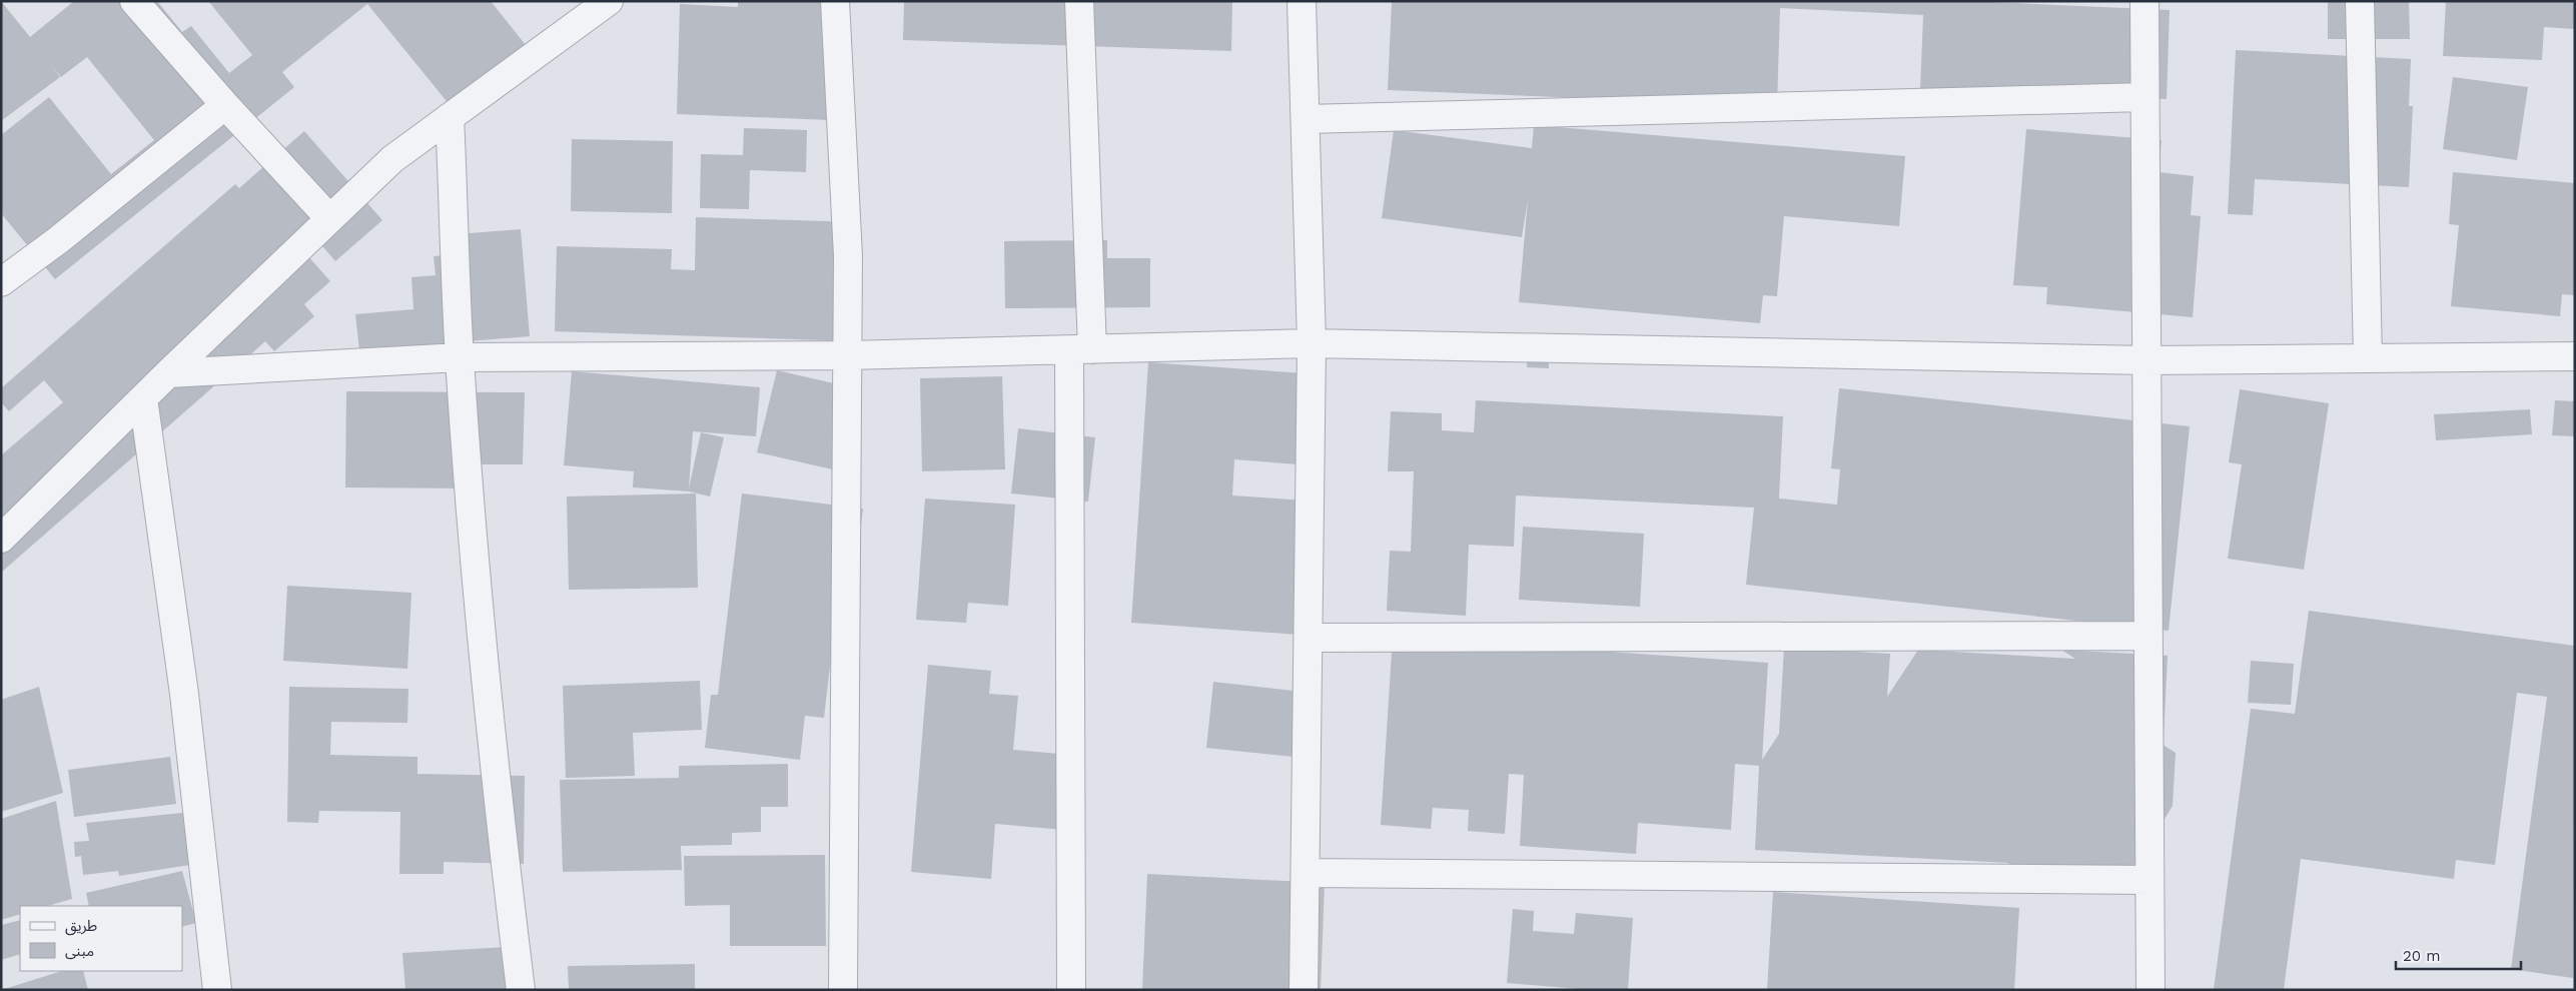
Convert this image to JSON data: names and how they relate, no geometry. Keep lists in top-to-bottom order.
{
  "legend": ["طريق", "مبنى"],
  "scale_bar": "20 m"
}
